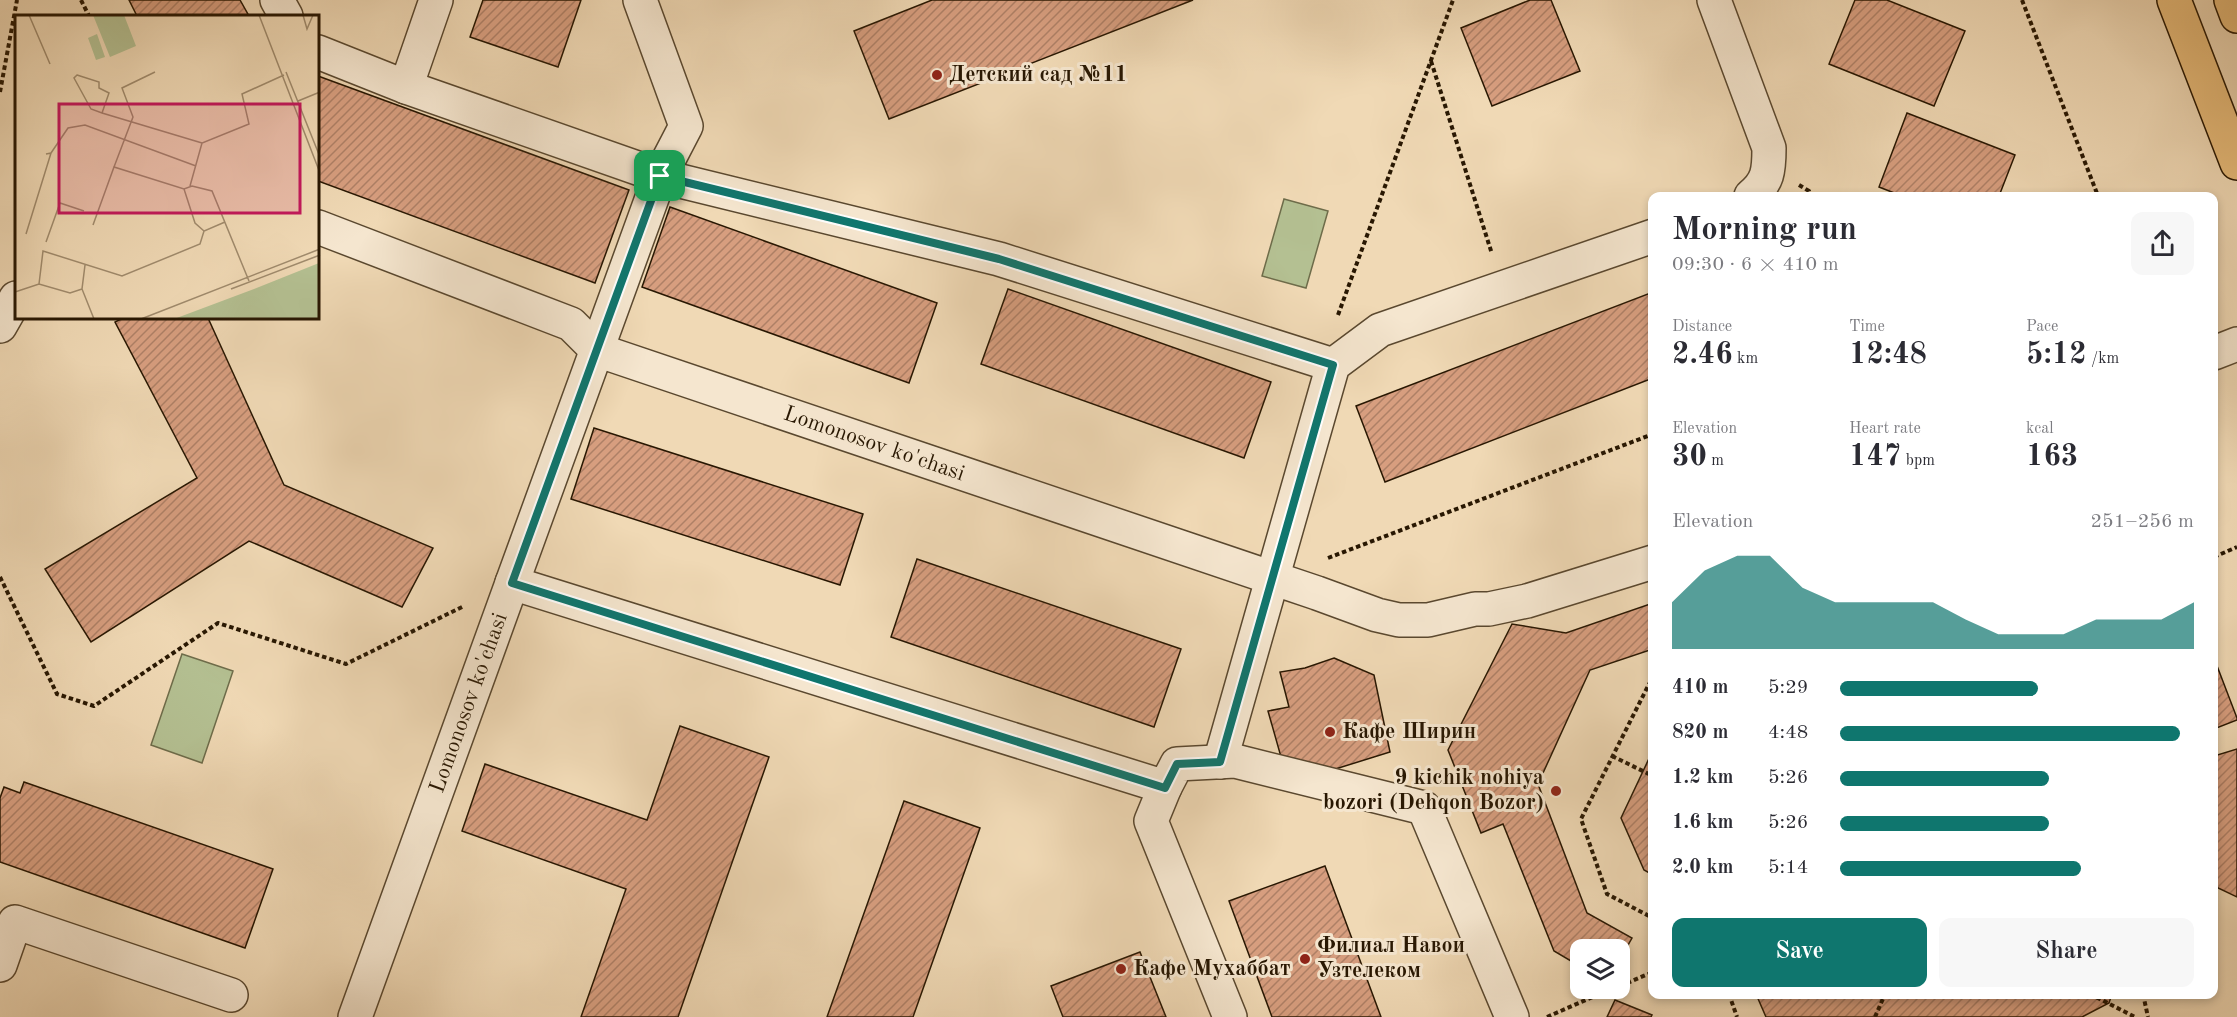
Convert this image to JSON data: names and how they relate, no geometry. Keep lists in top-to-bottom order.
{
  "streets": {
    "street": ["Lomonosov ko'chasi"]
  },
  "places": [
    "Детский сад №11",
    "Кафе Ширин",
    "9 kichik nohiya bozori (Dehqon Bozor)",
    "Филиал Навои Узтелеком",
    "Кафе Мухаббат"
  ],
  "page": {
    "heading": ["Morning run", "09:30 · 6 × 410 m"],
    "stats": [
      ["Distance", "2.46 km"],
      ["Time", "12:48"],
      ["Pace", "5:12 /km"],
      ["Elevation", "30 m"],
      ["Heart rate", "147 bpm"],
      ["kcal", "163"]
    ],
    "chart": ["Elevation", "251–256 m"],
    "list": [
      {
        "name": "410 m",
        "note": "5:29"
      },
      {
        "name": "820 m",
        "note": "4:48"
      },
      {
        "name": "1.2 km",
        "note": "5:26"
      },
      {
        "name": "1.6 km",
        "note": "5:26"
      },
      {
        "name": "2.0 km",
        "note": "5:14"
      }
    ],
    "buttons": ["Save", "Share"]
  }
}
